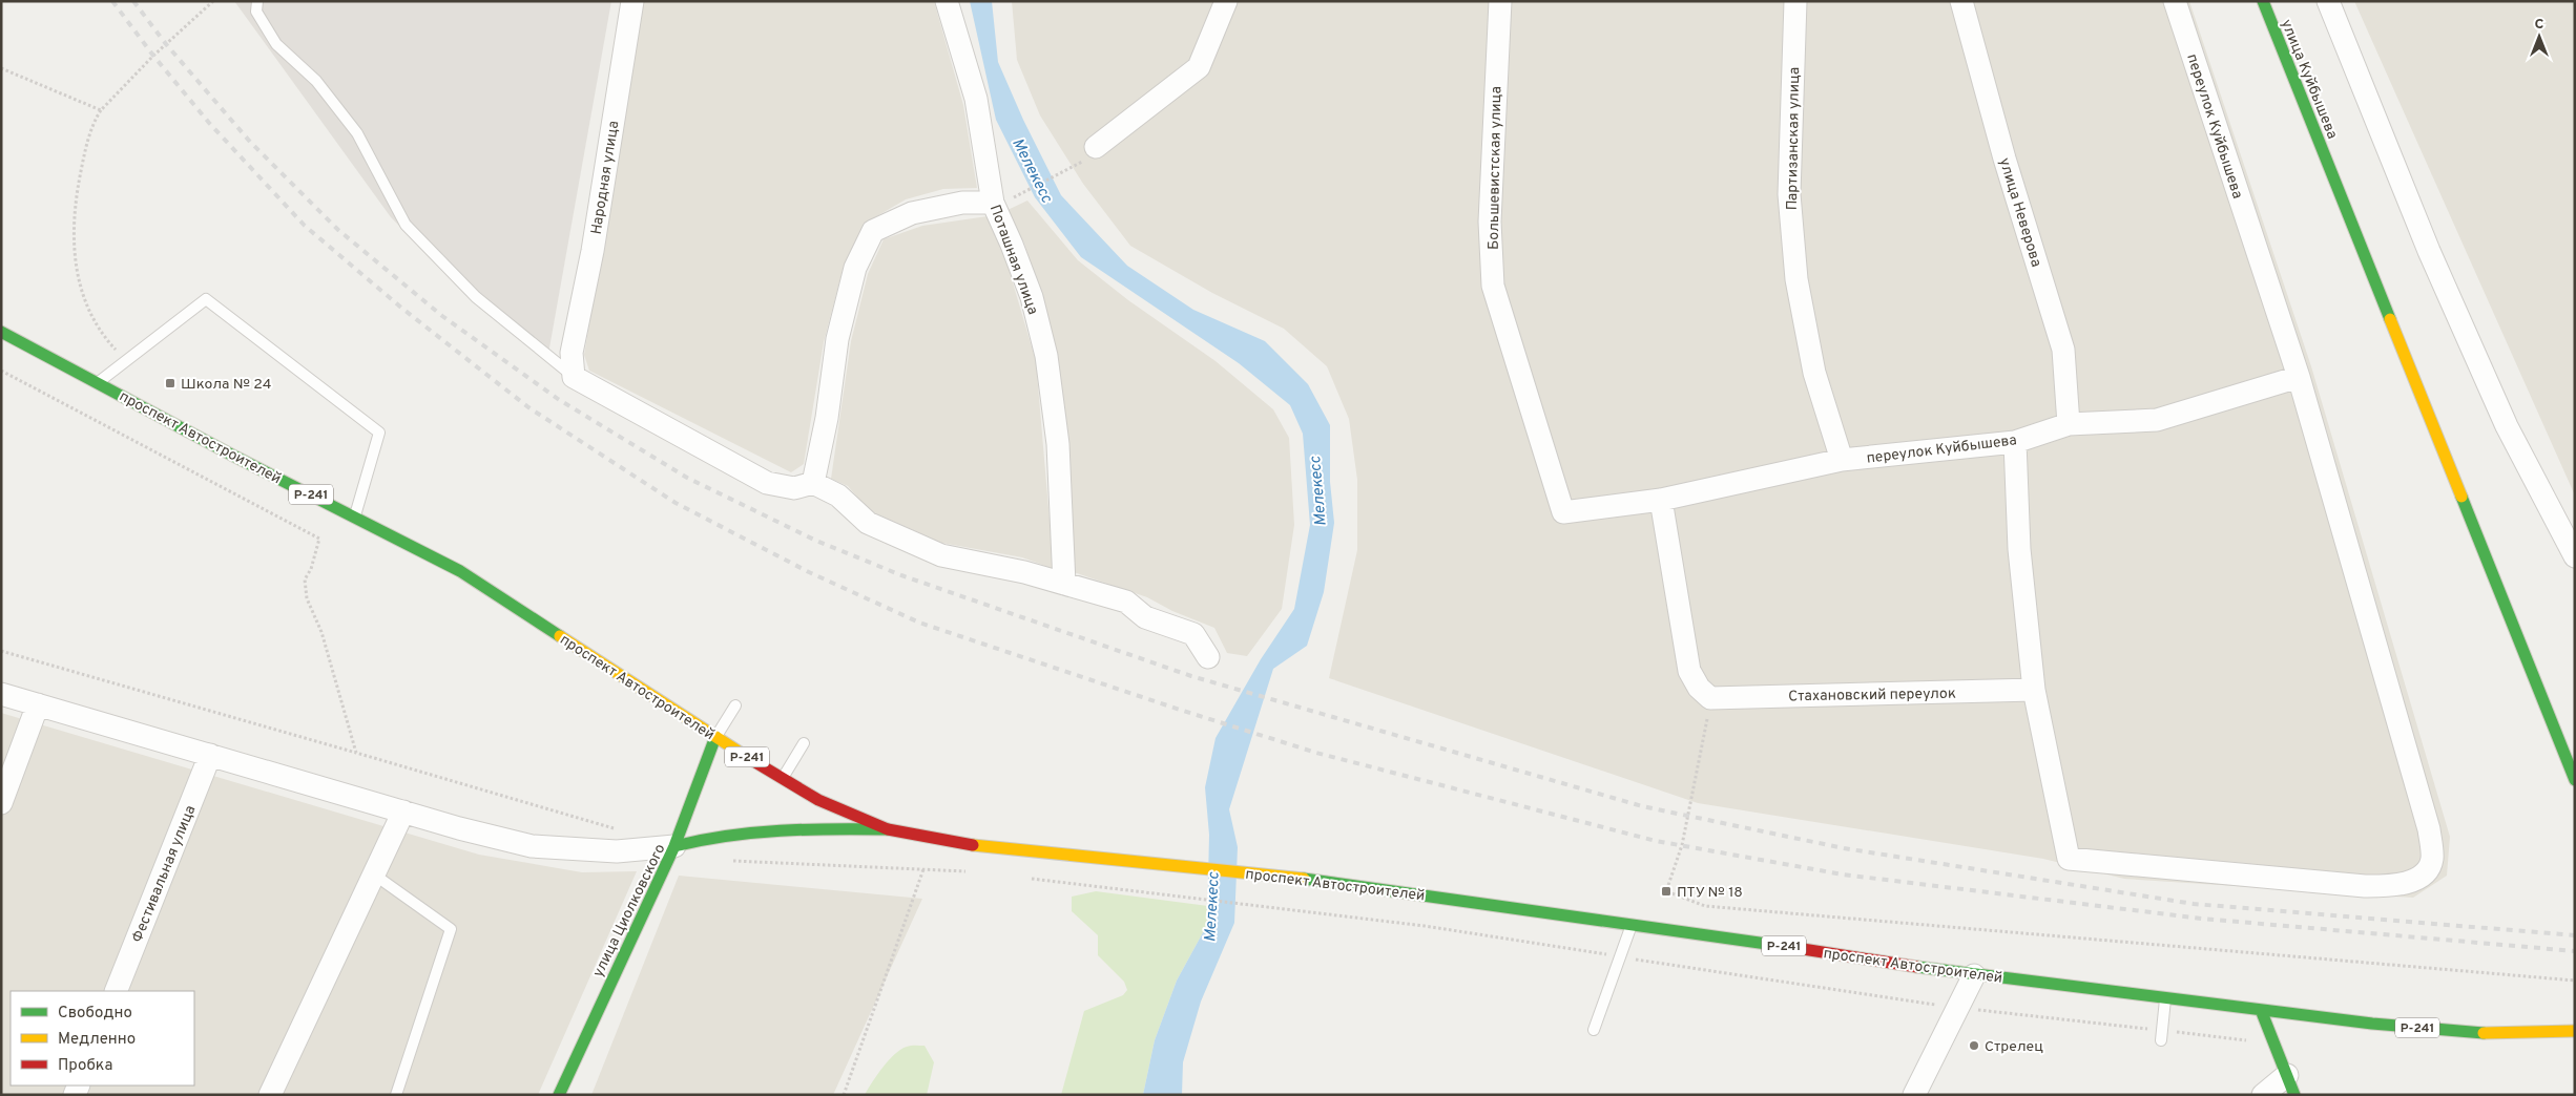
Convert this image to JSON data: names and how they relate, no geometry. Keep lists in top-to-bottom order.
{
  "streets": {
    "main road": [
      "улица Куйбышева",
      "проспект Автостроителей",
      "Р-241",
      "улица Циолковского"
    ],
    "street": [
      "переулок Куйбышева",
      "Партизанская улица",
      "Большевистская улица",
      "Народная улица",
      "улица Неверова",
      "Поташная улица",
      "Стахановский переулок",
      "Фестивальная улица"
    ]
  },
  "crossings": [
    ["переулок Куйбышева", "Партизанская улица"],
    ["переулок Куйбышева", "Большевистская улица"],
    ["переулок Куйбышева", "улица Неверова"],
    ["проспект Автостроителей", "улица Циолковского"]
  ],
  "water": ["Мелекесс"],
  "places": {
    "transit": ["Школа № 24", "ПТУ № 18"],
    "other": ["Стрелец"]
  },
  "legend": ["Свободно", "Медленно", "Пробка"],
  "north": "top"
}
